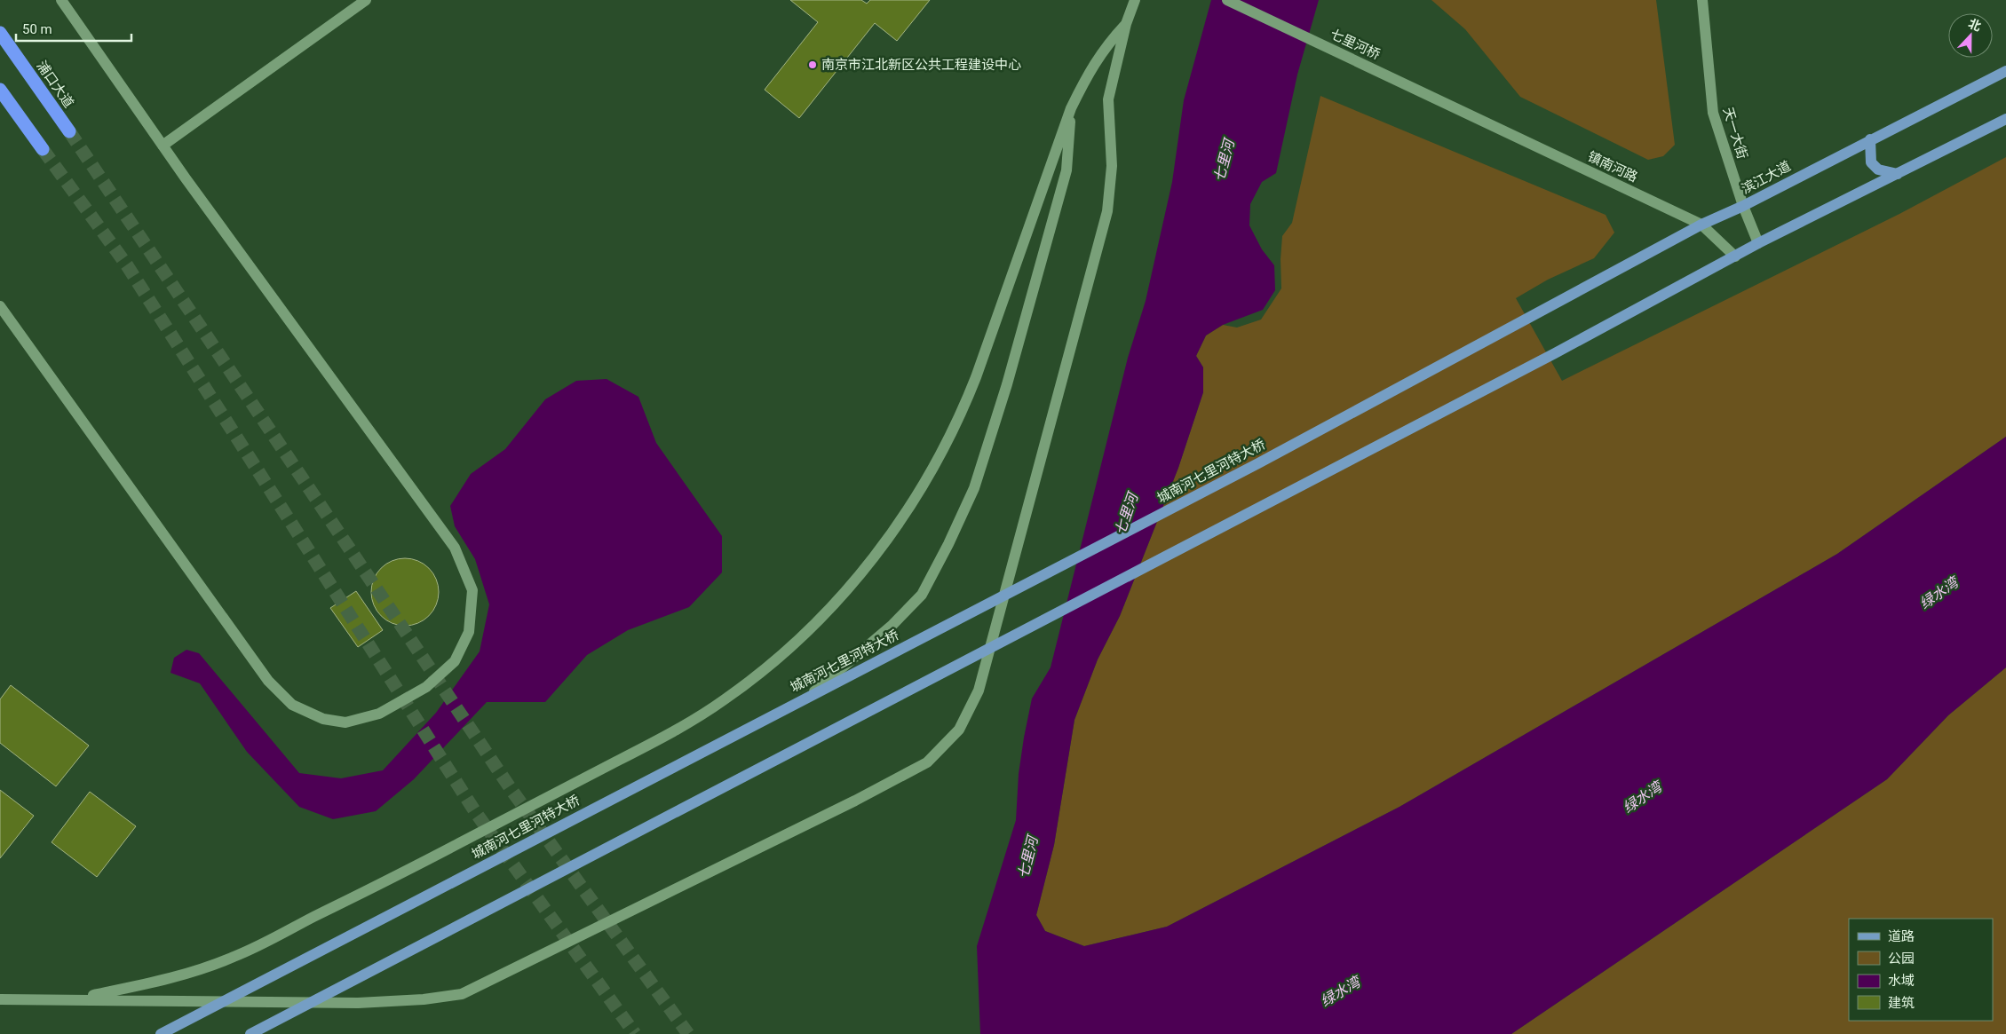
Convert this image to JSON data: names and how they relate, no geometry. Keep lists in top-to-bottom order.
{
  "streets": {
    "highway": ["浦口大道"],
    "main road": ["滨江大道", "城南河七里河特大桥"],
    "street": ["七里河桥", "天一大街", "镇南河路"]
  },
  "crossings": [
    ["七里河桥", "镇南河路"],
    ["天一大街", "滨江大道"],
    ["镇南河路", "滨江大道"],
    ["滨江大道", "城南河七里河特大桥"]
  ],
  "water": ["七里河", "绿水湾"],
  "places": ["南京市江北新区公共工程建设中心"],
  "legend": [
    "道路",
    "公园",
    "水域",
    "建筑"
  ],
  "scale_bar": "50 m",
  "north": "top"
}
